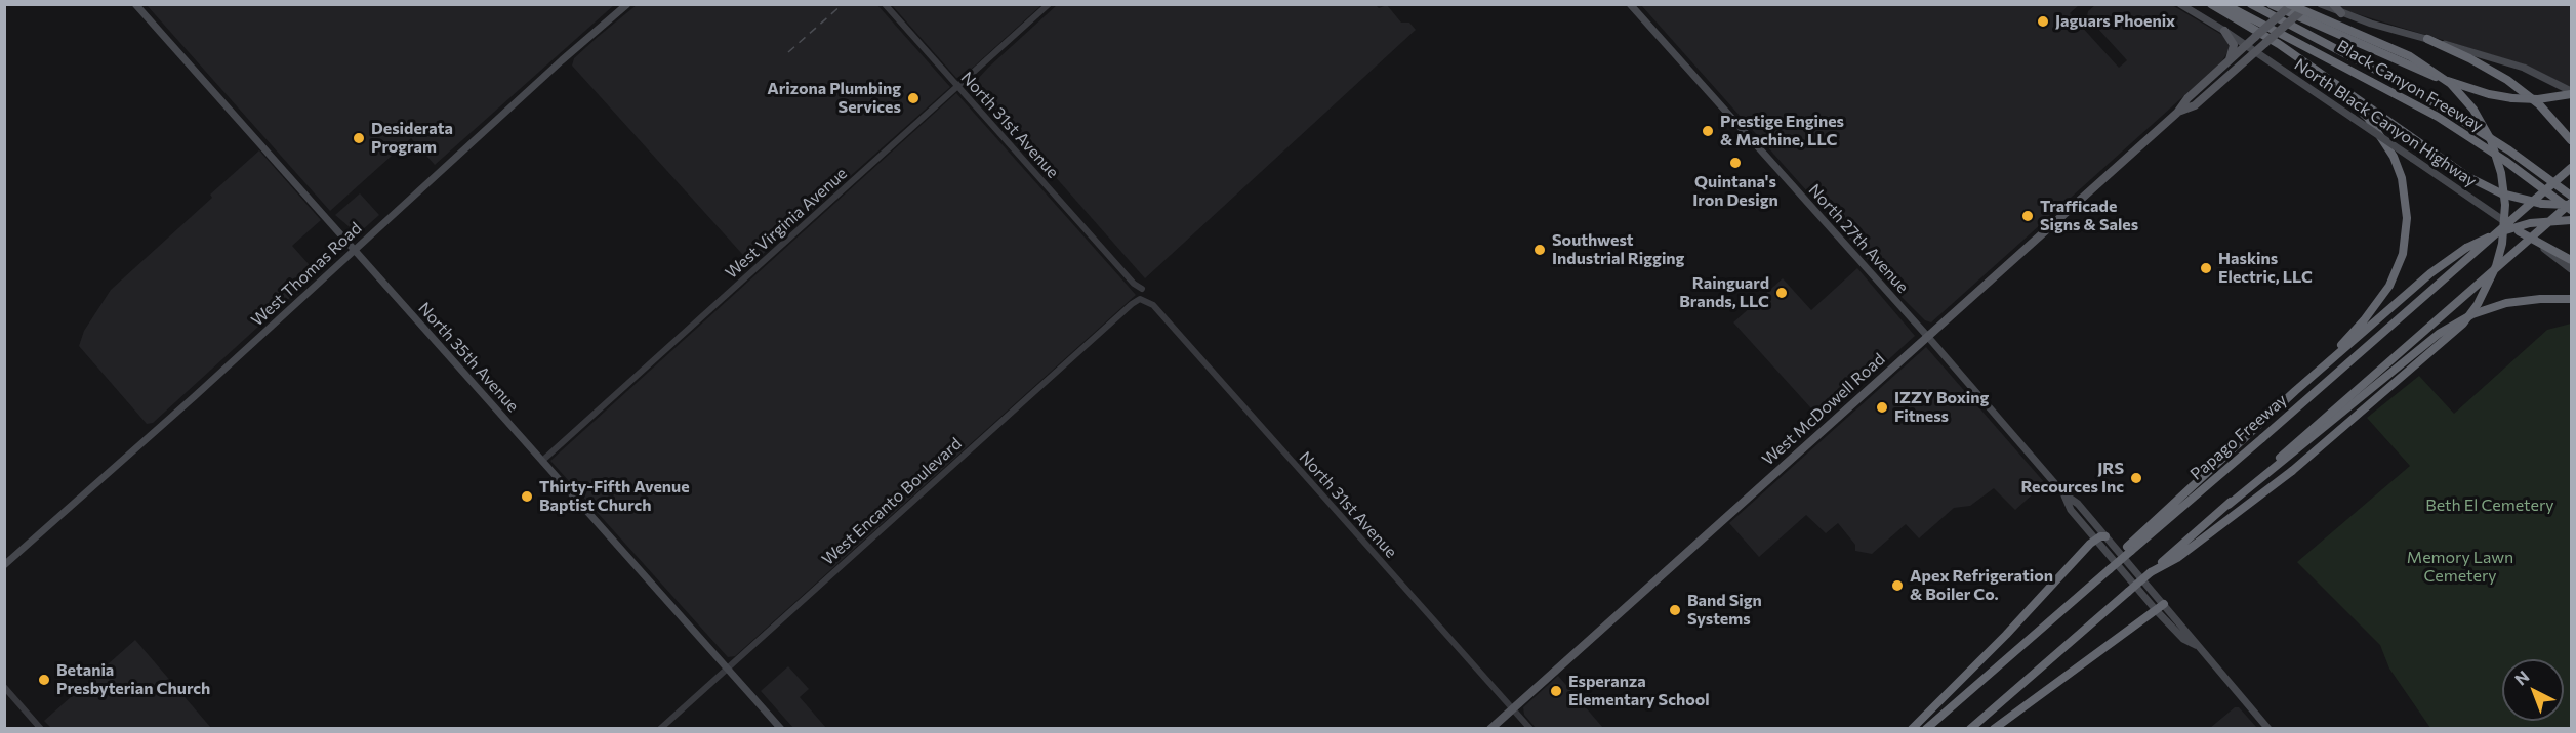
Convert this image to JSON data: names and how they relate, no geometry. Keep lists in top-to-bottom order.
{
  "streets": {
    "highway": ["Black Canyon Freeway", "Papago Freeway"],
    "main road": [
      "North Black Canyon Highway",
      "North 27th Avenue",
      "West Thomas Road",
      "North 35th Avenue",
      "West McDowell Road"
    ],
    "street": ["North 31st Avenue", "West Virginia Avenue", "West Encanto Boulevard"]
  },
  "crossings": [
    ["North Black Canyon Highway", "West McDowell Road"],
    ["North 31st Avenue", "West Virginia Avenue"],
    ["North 31st Avenue", "West McDowell Road"],
    ["North 31st Avenue", "West Encanto Boulevard"],
    ["West Virginia Avenue", "North 35th Avenue"],
    ["North 27th Avenue", "West McDowell Road"],
    ["West Thomas Road", "North 35th Avenue"],
    ["North 35th Avenue", "West Encanto Boulevard"]
  ],
  "parks": ["Beth El Cemetery", "Memory Lawn Cemetery"],
  "places": [
    "Jaguars Phoenix",
    "Arizona Plumbing Services",
    "Prestige Engines & Machine, LLC",
    "Desiderata Program",
    "Quintana's Iron Design",
    "Trafficade Signs & Sales",
    "Southwest Industrial Rigging",
    "Haskins Electric, LLC",
    "Rainguard Brands, LLC",
    "IZZY Boxing Fitness",
    "JRS Recources Inc",
    "Thirty-Fifth Avenue Baptist Church",
    "Apex Refrigeration & Boiler Co.",
    "Band Sign Systems",
    "Betania Presbyterian Church",
    "Esperanza Elementary School"
  ],
  "north": "top left"
}
